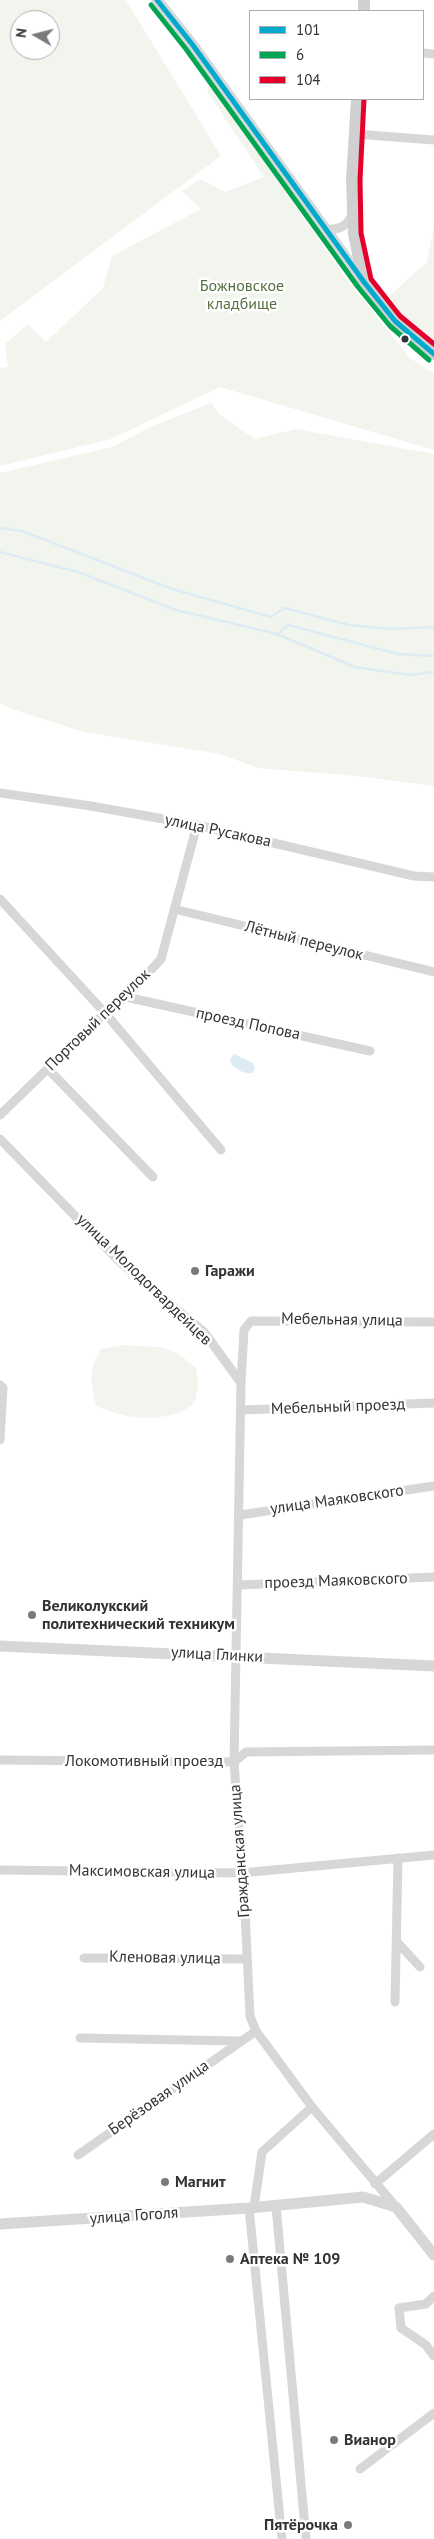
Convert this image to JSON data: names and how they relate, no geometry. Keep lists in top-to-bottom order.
{
  "streets": {
    "street": [
      "улица Русакова",
      "Лётный переулок",
      "Портовый переулок",
      "проезд Попова",
      "улица Молодогвардейцев",
      "Мебельная улица",
      "Мебельный проезд",
      "улица Маяковского",
      "проезд Маяковского",
      "улица Глинки",
      "Локомотивный проезд",
      "Гражданская улица",
      "Максимовская улица",
      "Кленовая улица",
      "Берёзовая улица",
      "улица Гоголя"
    ]
  },
  "crossings": [
    ["улица Русакова", "Портовый переулок"],
    ["Лётный переулок", "Портовый переулок"],
    ["Портовый переулок", "проезд Попова"],
    ["улица Молодогвардейцев", "Гражданская улица"],
    ["Мебельная улица", "Гражданская улица"],
    ["Мебельный проезд", "Гражданская улица"],
    ["улица Маяковского", "Гражданская улица"],
    ["проезд Маяковского", "Гражданская улица"],
    ["улица Глинки", "Гражданская улица"],
    ["Локомотивный проезд", "Гражданская улица"],
    ["Гражданская улица", "Максимовская улица"],
    ["Гражданская улица", "Кленовая улица"],
    ["Гражданская улица", "Берёзовая улица"],
    ["Гражданская улица", "улица Гоголя"]
  ],
  "parks": ["Божновское кладбище"],
  "places": [
    "Гаражи",
    "Великолукский политехнический техникум",
    "Магнит",
    "Аптека № 109",
    "Вианор",
    "Пятёрочка"
  ],
  "lines": ["transit line 101", "transit line 6", "transit line 104"],
  "legend": ["101", "6", "104"],
  "north": "left"
}
